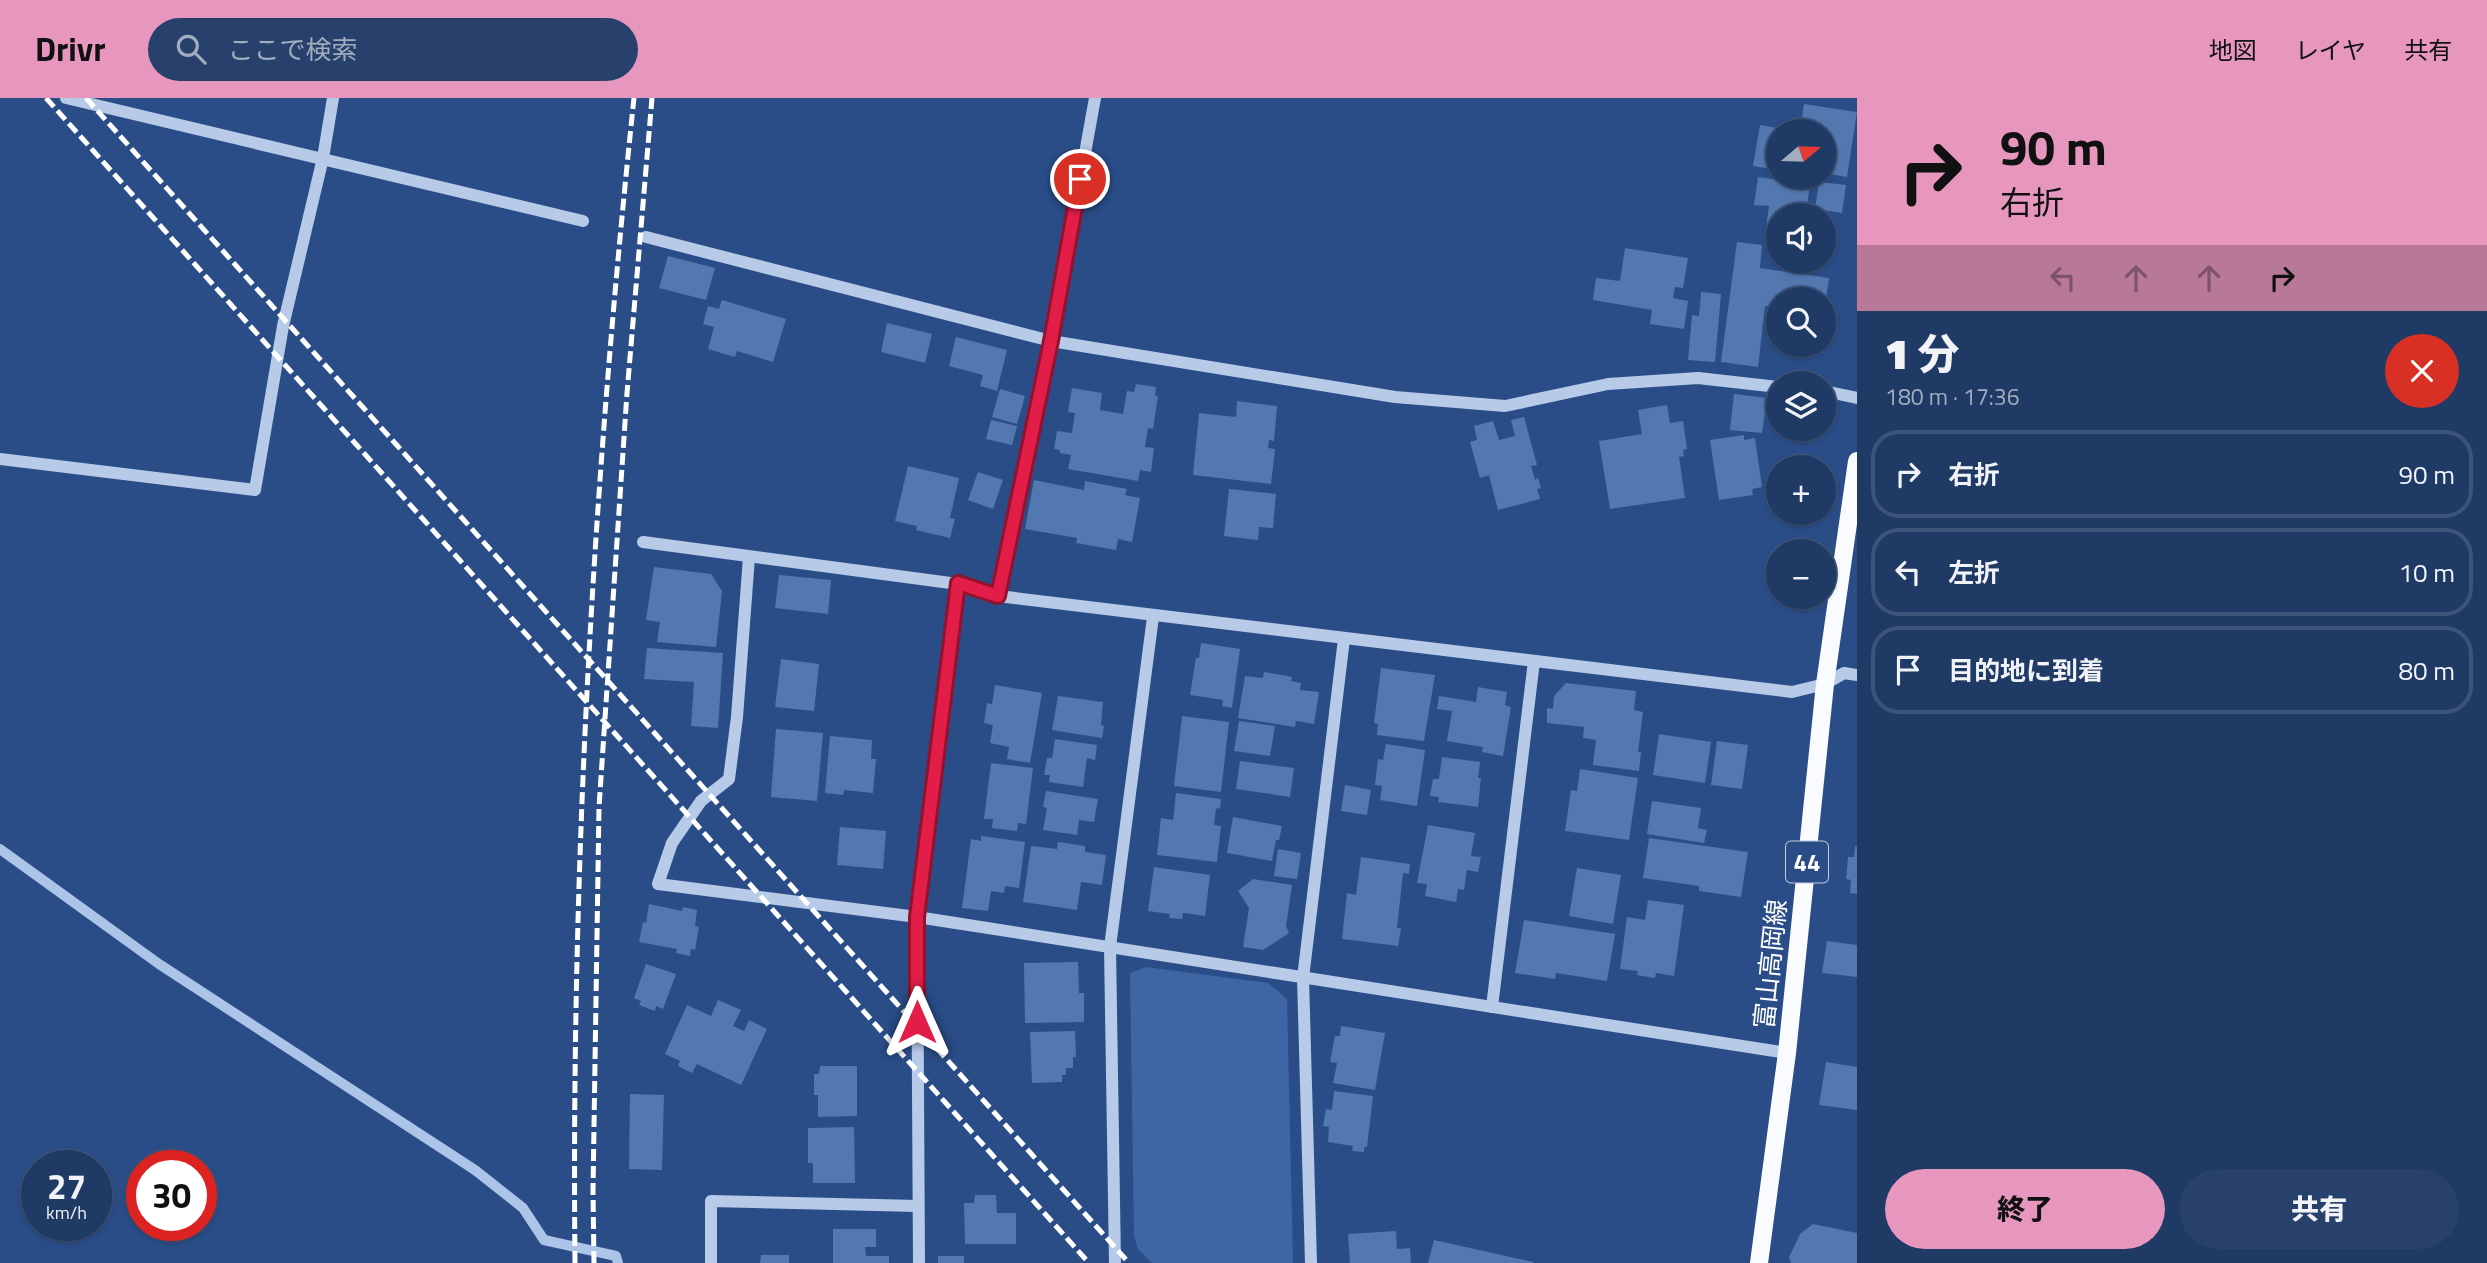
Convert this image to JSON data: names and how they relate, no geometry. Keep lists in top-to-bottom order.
{
  "streets": {
    "main road": ["44", "富山高岡線"]
  },
  "north": "right",
  "page": {
    "header": "Drivr",
    "search": "ここで検索",
    "nav": ["地図", "レイヤ", "共有"],
    "turn": ["90 m", "右折"],
    "map_buttons": ["+", "−"],
    "heading": ["1 分", "180 m · 17:36"],
    "list": [
      {
        "name": "右折",
        "value": "90 m"
      },
      {
        "name": "左折",
        "value": "10 m"
      },
      {
        "name": "目的地に到着",
        "value": "80 m"
      }
    ],
    "speed": "27 km/h",
    "limit": "30",
    "buttons": ["終了", "共有"]
  }
}
